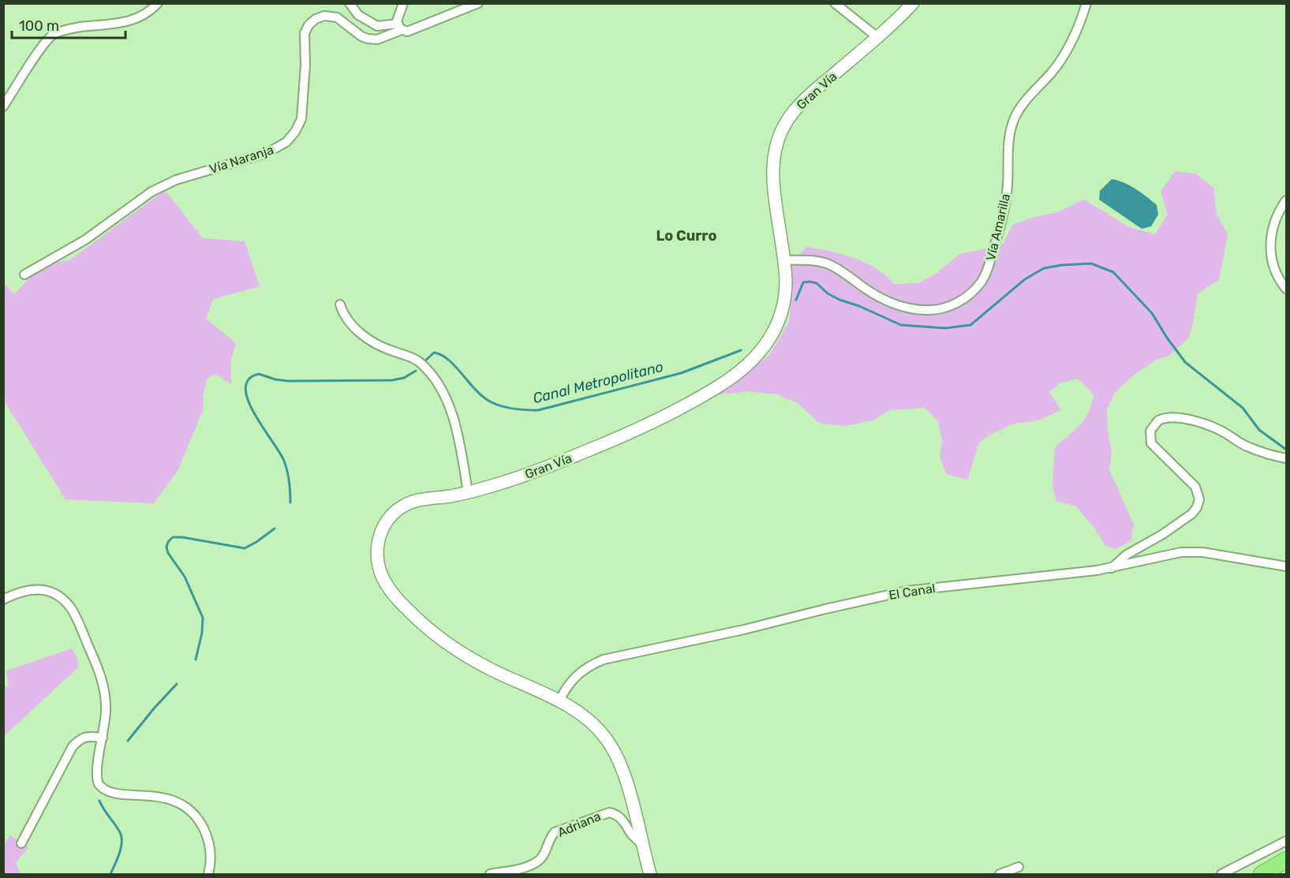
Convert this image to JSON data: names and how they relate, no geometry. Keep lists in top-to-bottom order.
{
  "streets": {
    "main road": ["Gran Vía"],
    "street": [
      "Vía Naranja",
      "Vía Amarilla",
      "El Canal",
      "Adriana"
    ]
  },
  "crossings": [
    ["Gran Vía", "Vía Amarilla"],
    ["Gran Vía", "El Canal"],
    ["Gran Vía", "Adriana"]
  ],
  "districts": ["Lo Curro"],
  "water": ["Canal Metropolitano"],
  "scale_bar": "100 m"
}
